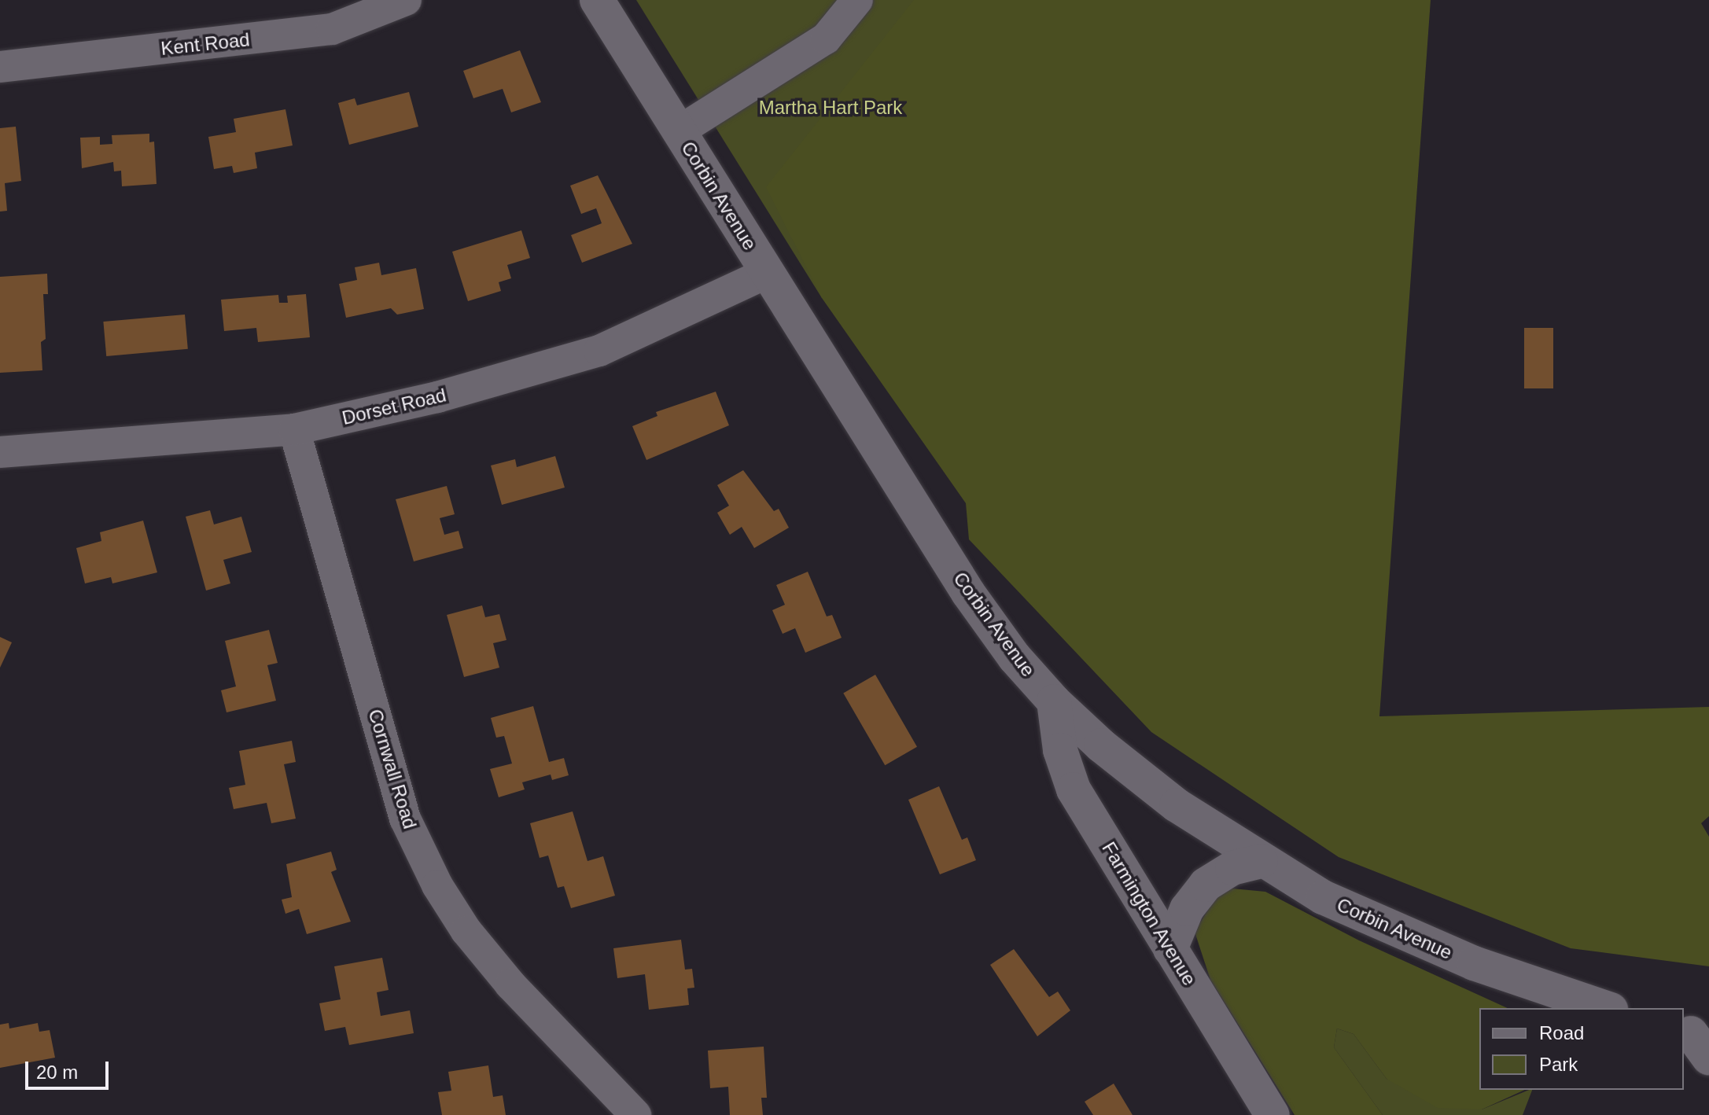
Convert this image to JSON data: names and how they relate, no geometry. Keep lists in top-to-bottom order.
{
  "streets": {
    "main road": ["Corbin Avenue", "Farmington Avenue"],
    "street": ["Kent Road", "Dorset Road", "Cornwall Road"]
  },
  "crossings": [
    ["Corbin Avenue", "Dorset Road"],
    ["Corbin Avenue", "Farmington Avenue"],
    ["Dorset Road", "Cornwall Road"]
  ],
  "parks": ["Martha Hart Park"],
  "legend": ["Road", "Park"],
  "scale_bar": "20 m"
}
